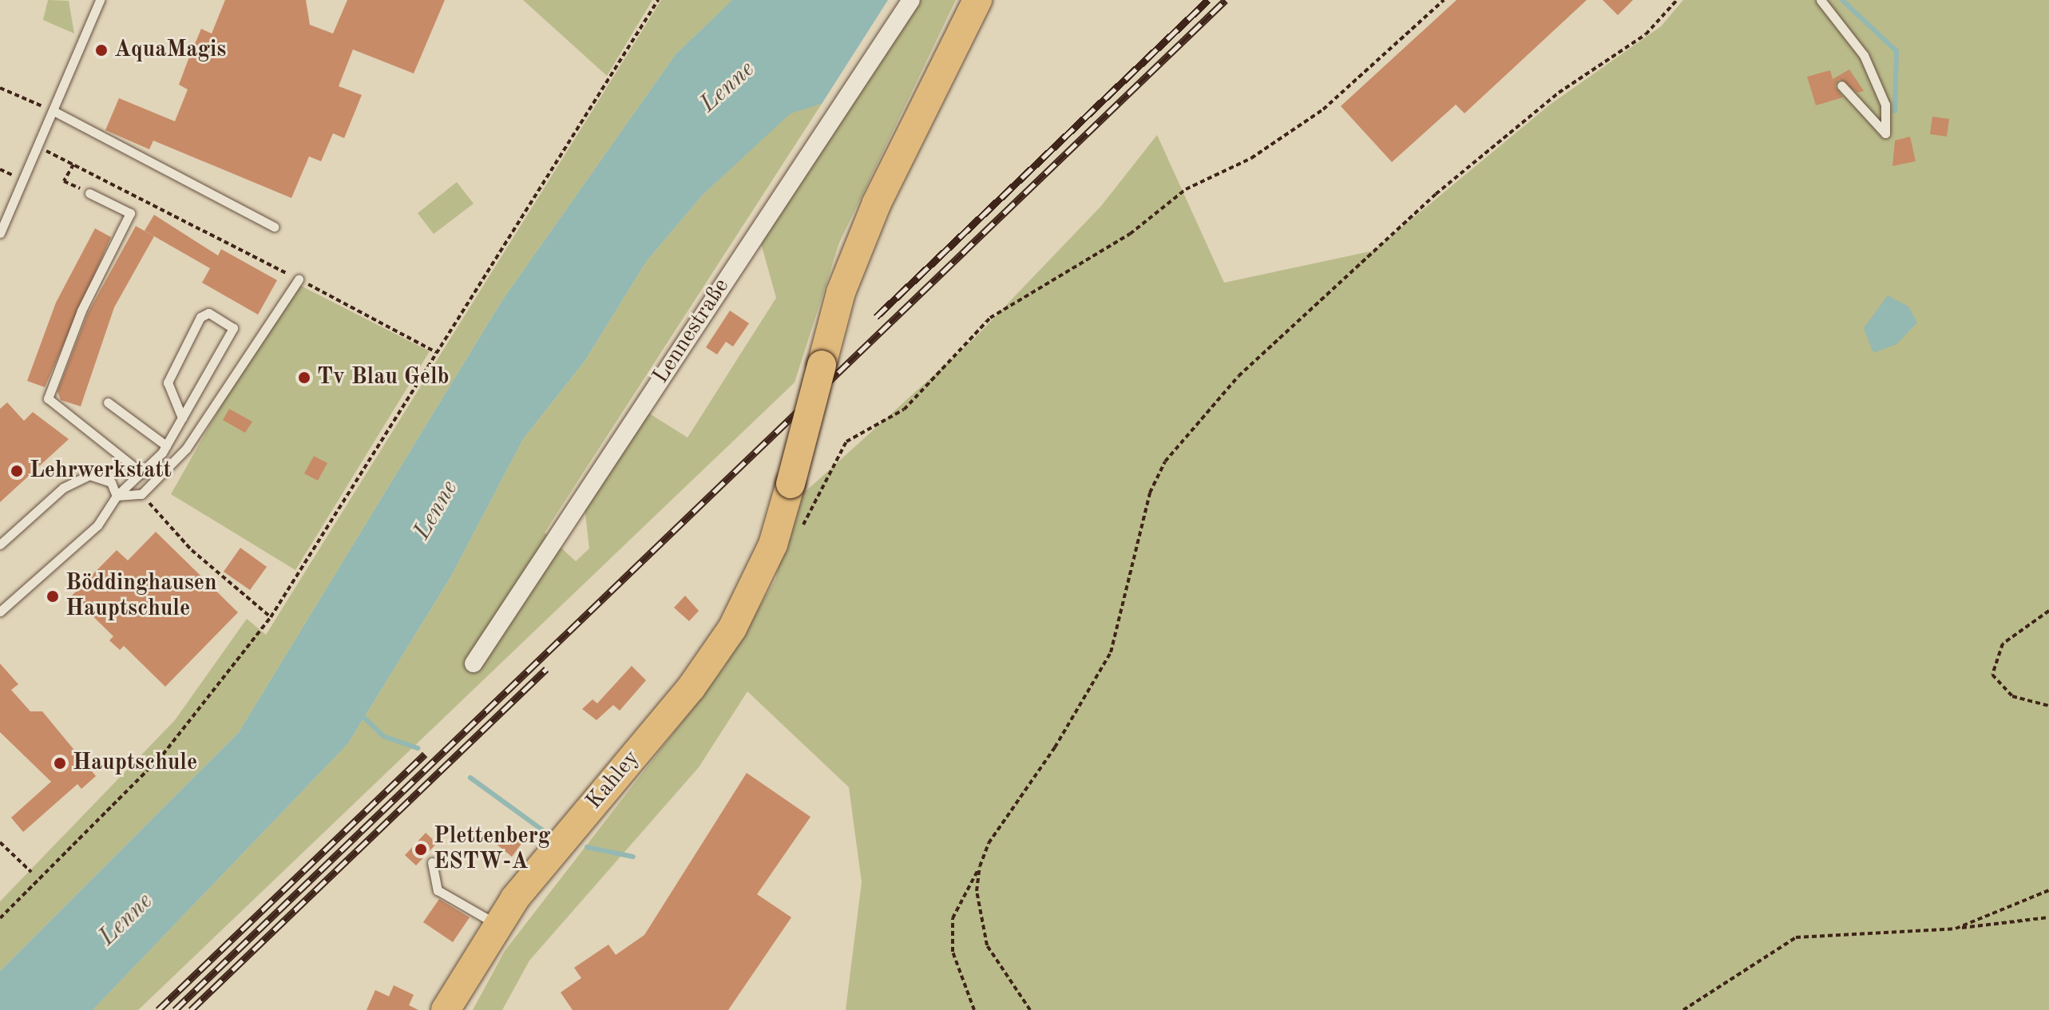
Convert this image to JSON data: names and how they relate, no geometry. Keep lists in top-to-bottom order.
{
  "streets": {
    "main road": ["Kahley"],
    "street": ["Lennestraße"]
  },
  "water": ["Lenne"],
  "places": [
    "AquaMagis",
    "Tv Blau Gelb",
    "Lehrwerkstatt",
    "Böddinghausen Hauptschule",
    "Hauptschule",
    "Plettenberg ESTW-A"
  ]
}
